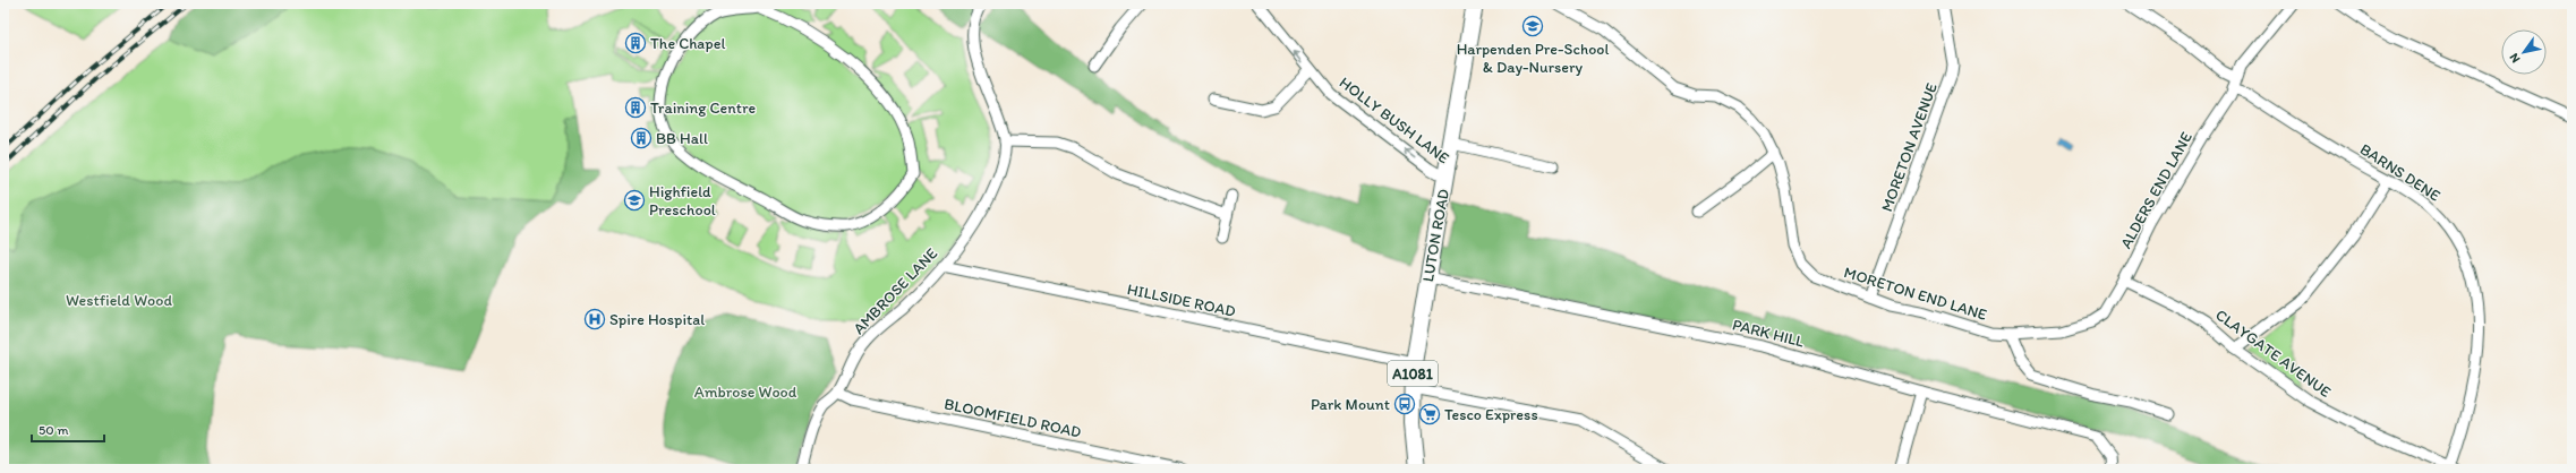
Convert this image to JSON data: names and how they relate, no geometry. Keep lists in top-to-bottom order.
{
  "streets": {
    "main road": ["LUTON ROAD", "A1081"],
    "street": [
      "HOLLY BUSH LANE",
      "MORETON AVENUE",
      "BARNS DENE",
      "ALDERS END LANE",
      "AMBROSE LANE",
      "MORETON END LANE",
      "HILLSIDE ROAD",
      "PARK HILL",
      "CLAYGATE AVENUE",
      "BLOOMFIELD ROAD"
    ]
  },
  "crossings": [
    ["HOLLY BUSH LANE", "LUTON ROAD"],
    ["MORETON AVENUE", "MORETON END LANE"],
    ["BARNS DENE", "ALDERS END LANE"],
    ["BARNS DENE", "CLAYGATE AVENUE"],
    ["ALDERS END LANE", "MORETON END LANE"],
    ["ALDERS END LANE", "CLAYGATE AVENUE"],
    ["LUTON ROAD", "HILLSIDE ROAD"],
    ["LUTON ROAD", "PARK HILL"],
    ["AMBROSE LANE", "HILLSIDE ROAD"],
    ["AMBROSE LANE", "BLOOMFIELD ROAD"]
  ],
  "one_way": ["HOLLY BUSH LANE"],
  "parks": ["Westfield Wood", "Ambrose Wood"],
  "places": {
    "school or university": ["Harpenden Pre-School & Day-Nursery", "Highfield Preschool"],
    "building": ["The Chapel", "Training Centre", "BB Hall"],
    "hospital": ["Spire Hospital"],
    "bus stop": ["Park Mount"],
    "supermarket": ["Tesco Express"]
  },
  "scale_bar": "50 m",
  "north": "bottom left"
}
